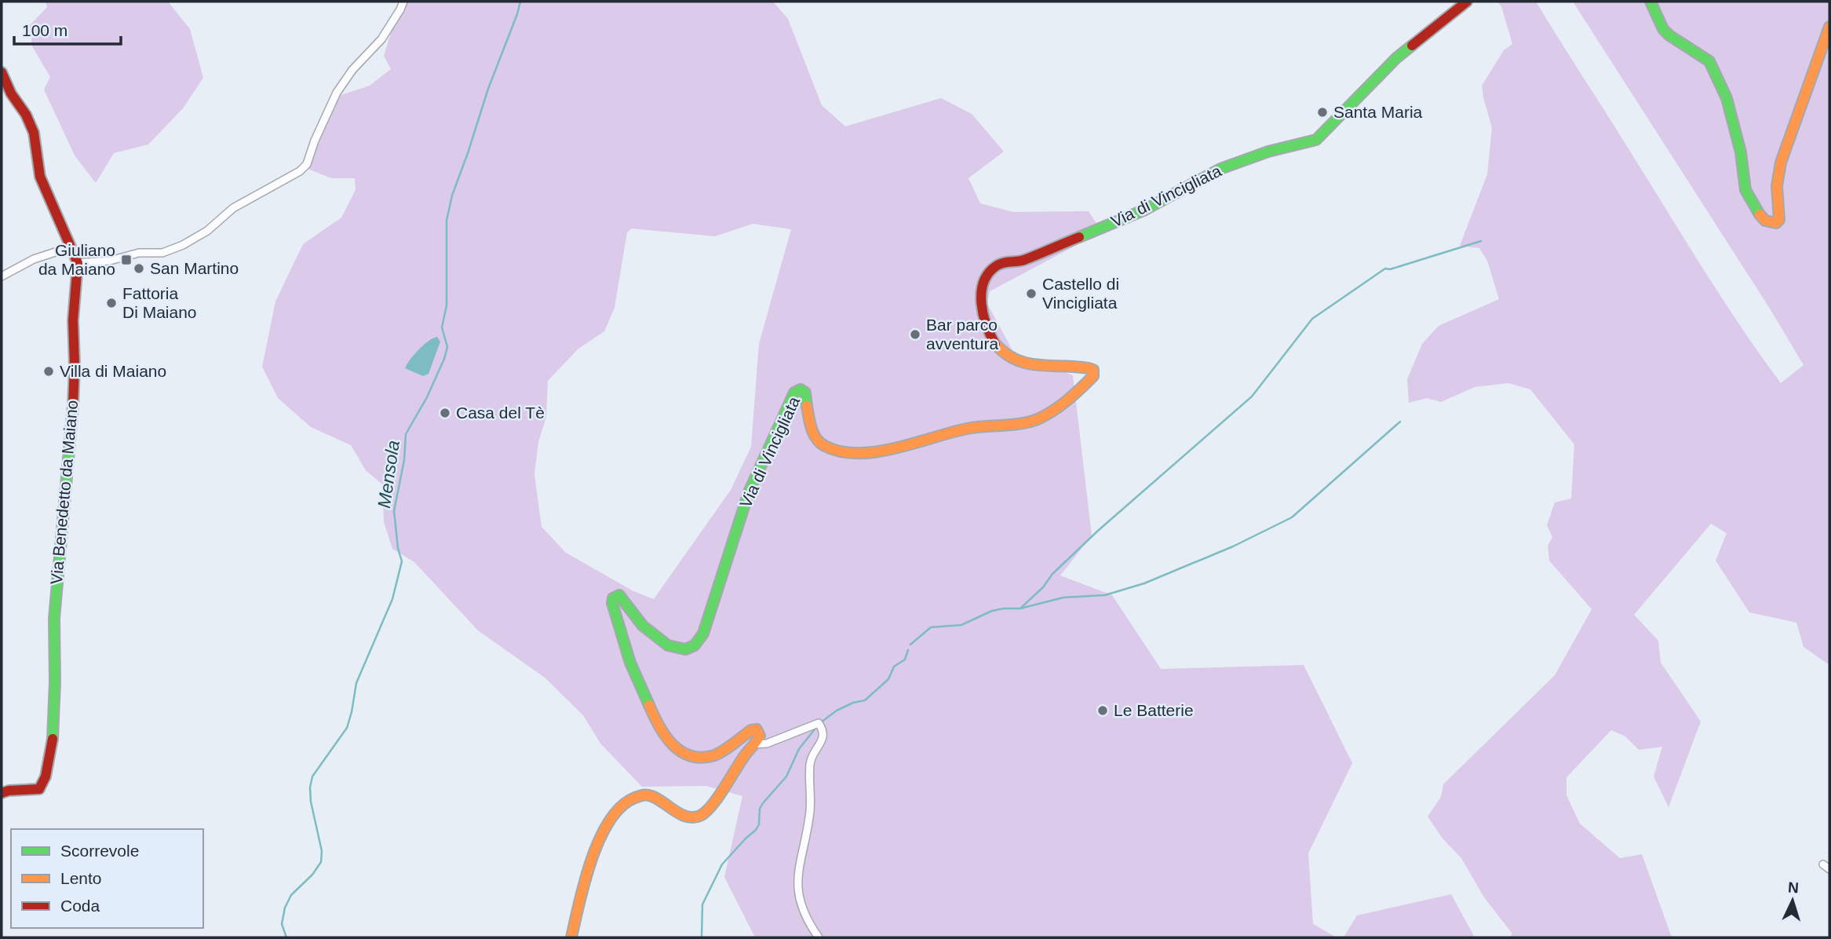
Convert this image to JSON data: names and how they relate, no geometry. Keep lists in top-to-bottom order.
{
  "streets": {
    "street": ["Via di Vincigliata", "Via Benedetto da Maiano"]
  },
  "water": ["Mensola"],
  "places": {
    "other": [
      "Santa Maria",
      "San Martino",
      "Castello di Vincigliata",
      "Fattoria Di Maiano",
      "Bar parco avventura",
      "Villa di Maiano",
      "Casa del Tè",
      "Le Batterie"
    ],
    "transit": ["Giuliano da Maiano"]
  },
  "legend": ["Scorrevole", "Lento", "Coda"],
  "scale_bar": "100 m",
  "north": "top"
}
